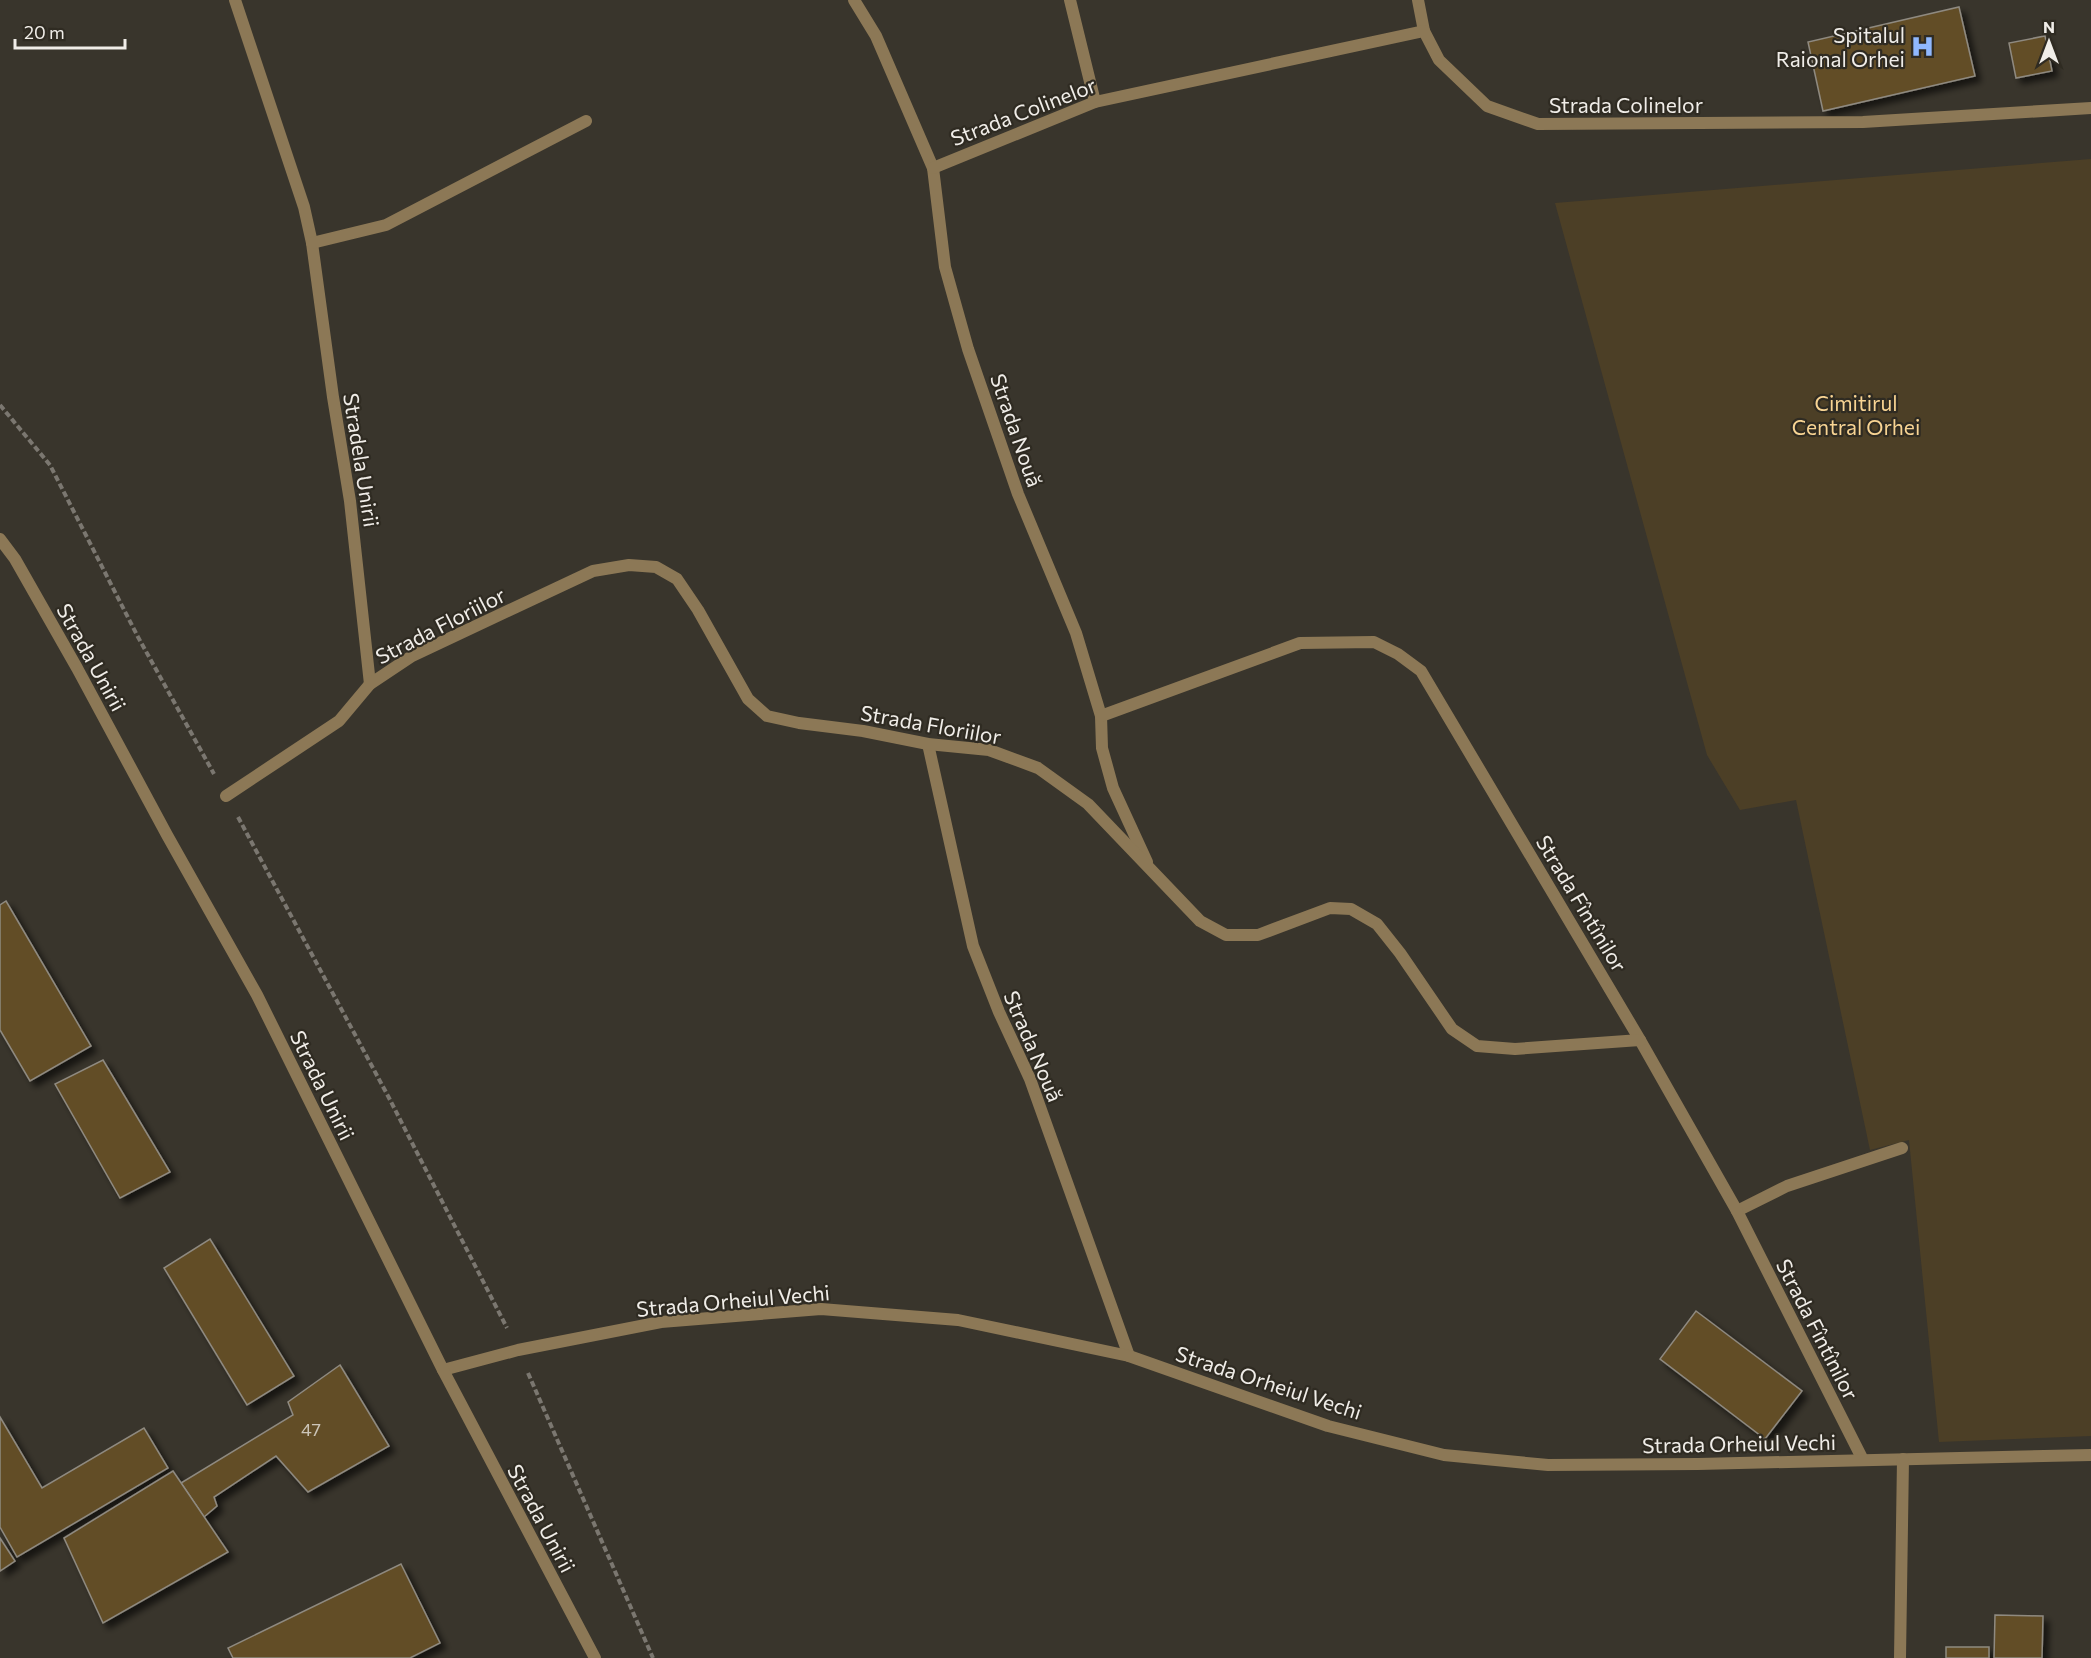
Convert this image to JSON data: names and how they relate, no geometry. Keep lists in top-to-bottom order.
{
  "streets": {
    "street": [
      "Strada Colinelor",
      "Strada Nouă",
      "Stradela Unirii",
      "Strada Floriilor",
      "Strada Unirii",
      "Strada Fîntînilor",
      "Strada Orheiul Vechi"
    ]
  },
  "crossings": [
    ["Strada Colinelor", "Strada Nouă"],
    ["Strada Nouă", "Strada Floriilor"],
    ["Strada Nouă", "Strada Fîntînilor"],
    ["Strada Nouă", "Strada Orheiul Vechi"],
    ["Stradela Unirii", "Strada Floriilor"],
    ["Strada Floriilor", "Strada Fîntînilor"],
    ["Strada Unirii", "Strada Orheiul Vechi"],
    ["Strada Fîntînilor", "Strada Orheiul Vechi"]
  ],
  "parks": ["Cimitirul Central Orhei"],
  "places": {
    "hospital": ["Spitalul Raional Orhei"]
  },
  "house_numbers": ["47"],
  "scale_bar": "20 m",
  "north": "top"
}
